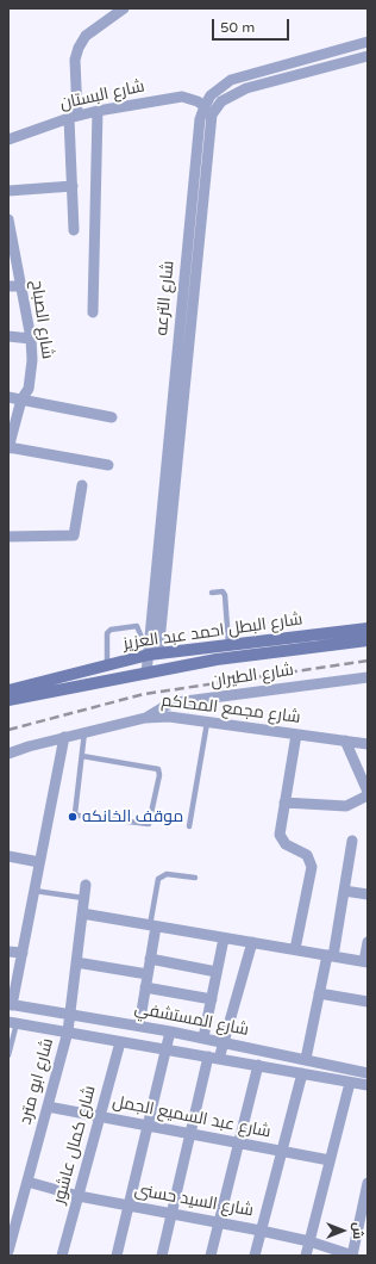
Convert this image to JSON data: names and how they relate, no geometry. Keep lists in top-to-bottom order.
{
  "streets": {
    "main road": ["شارع البطل احمد عبد العزيز"],
    "street": [
      "شارع البستان",
      "شارع الترعه",
      "شارع الصباح",
      "شارع الطيران",
      "شارع مجمع المحاكم",
      "شارع المستشفي",
      "شارع ابو مترد",
      "شارع عبد السميع الجمل",
      "شارع كمال عاشور",
      "شارع السيد حسنى"
    ]
  },
  "crossings": [
    ["شارع البستان", "شارع الترعه"],
    ["شارع الترعه", "شارع البطل احمد عبد العزيز"],
    ["شارع الطيران", "شارع مجمع المحاكم"],
    ["شارع المستشفي", "شارع ابو مترد"],
    ["شارع المستشفي", "شارع كمال عاشور"],
    ["شارع ابو مترد", "شارع عبد السميع الجمل"],
    ["شارع ابو مترد", "شارع السيد حسنى"],
    ["شارع عبد السميع الجمل", "شارع كمال عاشور"],
    ["شارع كمال عاشور", "شارع السيد حسنى"]
  ],
  "places": ["موقف الخانكه"],
  "scale_bar": "50 m",
  "north": "right"
}
